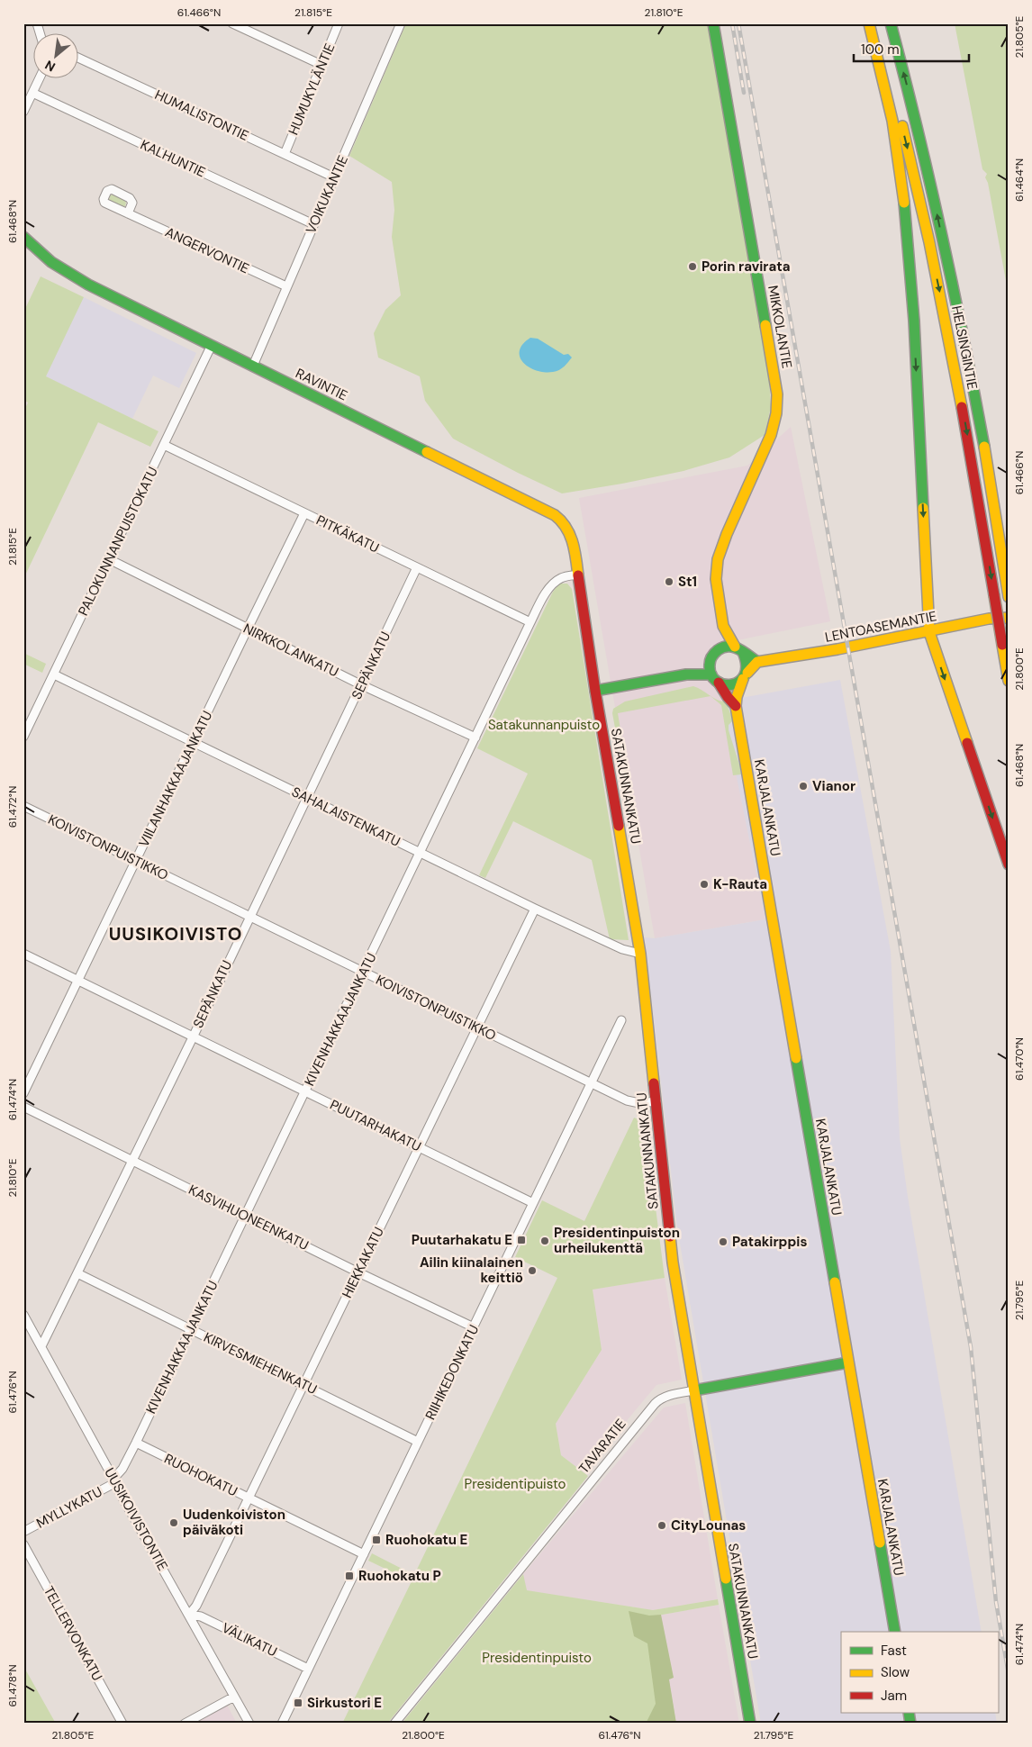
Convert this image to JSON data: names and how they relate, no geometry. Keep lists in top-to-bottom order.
{
  "streets": {
    "main road": [
      "MIKKOLANTIE",
      "HELSINGINTIE",
      "RAVINTIE",
      "LENTOASEMANTIE",
      "SATAKUNNANKATU",
      "KARJALANKATU",
      "TAVARATIE"
    ],
    "street": [
      "HUMUKYLÄNTIE",
      "HUMALISTONTIE",
      "KALHUNTIE",
      "VOIKUKANTIE",
      "ANGERVONTIE",
      "PITKÄKATU",
      "PALOKUNNANPUISTOKATU",
      "NIRKKOLANKATU",
      "SEPÄNKATU",
      "VIILANHAKKAAJANKATU",
      "SAHALAISTENKATU",
      "KOIVISTONPUISTIKKO",
      "KIVENHAKKAAJANKATU",
      "PUUTARHAKATU",
      "KASVIHUONEENKATU",
      "HIEKKAKATU",
      "KIRVESMIEHENKATU",
      "RIIHIKEDONKATU",
      "RUOHOKATU",
      "MYLLYKATU",
      "UUSIKOIVISTONTIE",
      "TELLERVONKATU",
      "VÄLIKATU"
    ]
  },
  "crossings": [
    ["HUMUKYLÄNTIE", "HUMALISTONTIE"],
    ["HUMALISTONTIE", "VOIKUKANTIE"],
    ["KALHUNTIE", "VOIKUKANTIE"],
    ["VOIKUKANTIE", "ANGERVONTIE"],
    ["VOIKUKANTIE", "RAVINTIE"],
    ["RAVINTIE", "PALOKUNNANPUISTOKATU"],
    ["RAVINTIE", "SATAKUNNANKATU"],
    ["RAVINTIE", "KIVENHAKKAAJANKATU"],
    ["PITKÄKATU", "PALOKUNNANPUISTOKATU"],
    ["PITKÄKATU", "SEPÄNKATU"],
    ["PITKÄKATU", "VIILANHAKKAAJANKATU"],
    ["PITKÄKATU", "KIVENHAKKAAJANKATU"],
    ["PALOKUNNANPUISTOKATU", "NIRKKOLANKATU"],
    ["PALOKUNNANPUISTOKATU", "SAHALAISTENKATU"],
    ["NIRKKOLANKATU", "SEPÄNKATU"],
    ["NIRKKOLANKATU", "VIILANHAKKAAJANKATU"],
    ["NIRKKOLANKATU", "KIVENHAKKAAJANKATU"],
    ["SEPÄNKATU", "SAHALAISTENKATU"],
    ["SEPÄNKATU", "KOIVISTONPUISTIKKO"],
    ["SEPÄNKATU", "PUUTARHAKATU"],
    ["SEPÄNKATU", "KASVIHUONEENKATU"],
    ["SEPÄNKATU", "KIRVESMIEHENKATU"],
    ["SEPÄNKATU", "UUSIKOIVISTONTIE"],
    ["VIILANHAKKAAJANKATU", "SAHALAISTENKATU"],
    ["VIILANHAKKAAJANKATU", "KOIVISTONPUISTIKKO"],
    ["VIILANHAKKAAJANKATU", "PUUTARHAKATU"],
    ["SATAKUNNANKATU", "SAHALAISTENKATU"],
    ["SATAKUNNANKATU", "KOIVISTONPUISTIKKO"],
    ["SATAKUNNANKATU", "KIVENHAKKAAJANKATU"],
    ["SATAKUNNANKATU", "TAVARATIE"],
    ["KARJALANKATU", "TAVARATIE"],
    ["SAHALAISTENKATU", "KIVENHAKKAAJANKATU"],
    ["SAHALAISTENKATU", "HIEKKAKATU"],
    ["KOIVISTONPUISTIKKO", "KIVENHAKKAAJANKATU"],
    ["KOIVISTONPUISTIKKO", "HIEKKAKATU"],
    ["KOIVISTONPUISTIKKO", "RIIHIKEDONKATU"],
    ["KIVENHAKKAAJANKATU", "PUUTARHAKATU"],
    ["KIVENHAKKAAJANKATU", "KASVIHUONEENKATU"],
    ["KIVENHAKKAAJANKATU", "KIRVESMIEHENKATU"],
    ["KIVENHAKKAAJANKATU", "RUOHOKATU"],
    ["KIVENHAKKAAJANKATU", "MYLLYKATU"],
    ["KIVENHAKKAAJANKATU", "UUSIKOIVISTONTIE"],
    ["PUUTARHAKATU", "HIEKKAKATU"],
    ["PUUTARHAKATU", "RIIHIKEDONKATU"],
    ["KASVIHUONEENKATU", "HIEKKAKATU"],
    ["KASVIHUONEENKATU", "RIIHIKEDONKATU"],
    ["HIEKKAKATU", "KIRVESMIEHENKATU"],
    ["HIEKKAKATU", "RUOHOKATU"],
    ["HIEKKAKATU", "UUSIKOIVISTONTIE"],
    ["HIEKKAKATU", "VÄLIKATU"],
    ["KIRVESMIEHENKATU", "RIIHIKEDONKATU"],
    ["RIIHIKEDONKATU", "RUOHOKATU"],
    ["RIIHIKEDONKATU", "VÄLIKATU"],
    ["MYLLYKATU", "UUSIKOIVISTONTIE"],
    ["UUSIKOIVISTONTIE", "VÄLIKATU"]
  ],
  "districts": ["UUSIKOIVISTO"],
  "parks": ["Satakunnanpuisto", "Presidentipuisto", "Presidentinpuisto"],
  "places": {
    "other": [
      "Porin ravirata",
      "St1",
      "Vianor",
      "K-Rauta",
      "Presidentinpuiston urheilukenttä",
      "Patakirppis",
      "Ailin kiinalainen keittiö",
      "Uudenkoiviston päiväkoti",
      "CityLounas"
    ],
    "transit": [
      "Puutarhakatu E",
      "Ruohokatu E",
      "Ruohokatu P",
      "Sirkustori E"
    ]
  },
  "legend": ["Fast", "Slow", "Jam"],
  "scale_bar": "100 m",
  "north": "bottom left",
  "coordinates": [
    "61.466°N",
    "21.815°E",
    "21.810°E",
    "21.805°E",
    "61.464°N",
    "61.468°N",
    "21.800°E",
    "61.472°N",
    "61.470°N",
    "61.474°N",
    "21.795°E",
    "61.476°N",
    "61.478°N"
  ]
}
